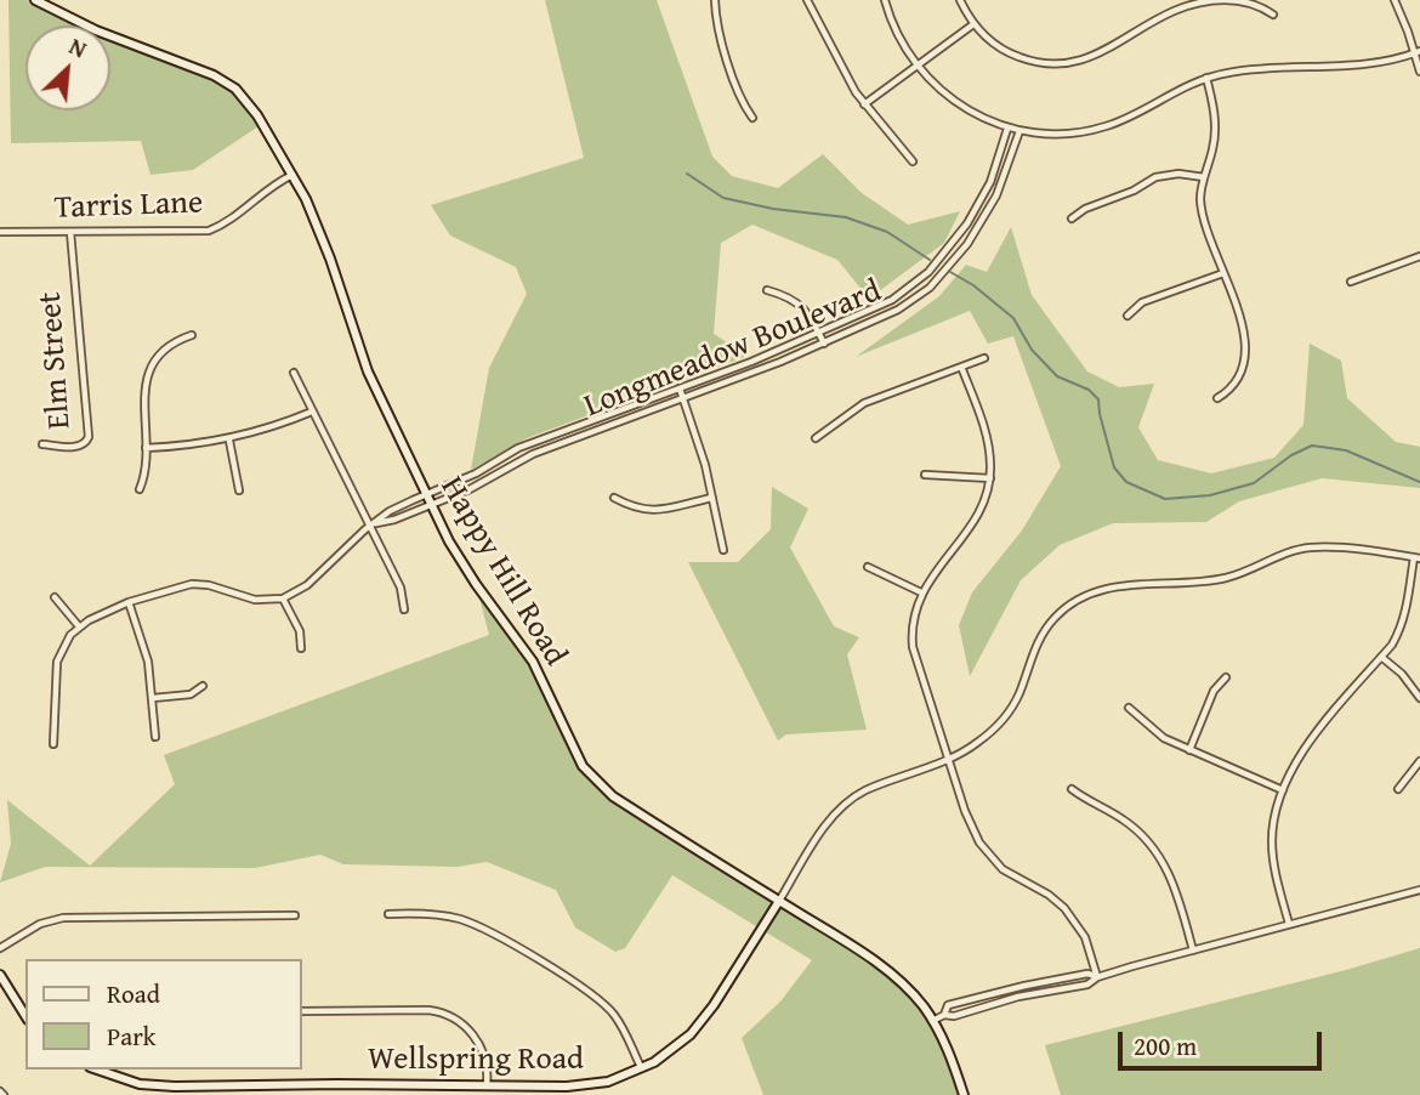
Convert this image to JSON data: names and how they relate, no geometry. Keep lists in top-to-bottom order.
{
  "streets": {
    "street": [
      "Tarris Lane",
      "Longmeadow Boulevard",
      "Elm Street",
      "Happy Hill Road",
      "Wellspring Road"
    ]
  },
  "crossings": [
    ["Tarris Lane", "Elm Street"],
    ["Tarris Lane", "Happy Hill Road"],
    ["Longmeadow Boulevard", "Happy Hill Road"],
    ["Happy Hill Road", "Wellspring Road"]
  ],
  "legend": ["Road", "Park"],
  "scale_bar": "200 m",
  "north": "top right"
}
